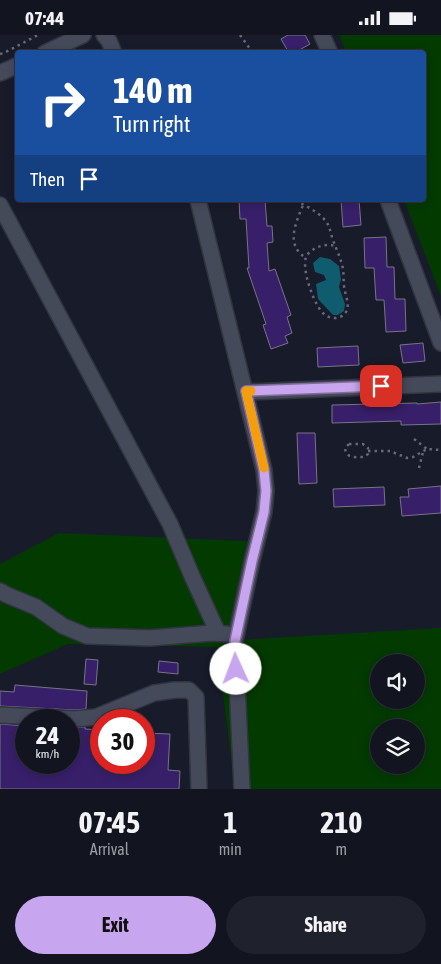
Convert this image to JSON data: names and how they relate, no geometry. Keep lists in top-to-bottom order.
{
  "page": {
    "status": "07:44",
    "turn": ["140 m", "Turn right"],
    "then": "Then",
    "speed": "24 km/h",
    "limit": "30",
    "eta": [
      "07:45",
      "Arrival",
      "1",
      "min",
      "210",
      "m"
    ],
    "buttons": ["Exit", "Share"]
  }
}
